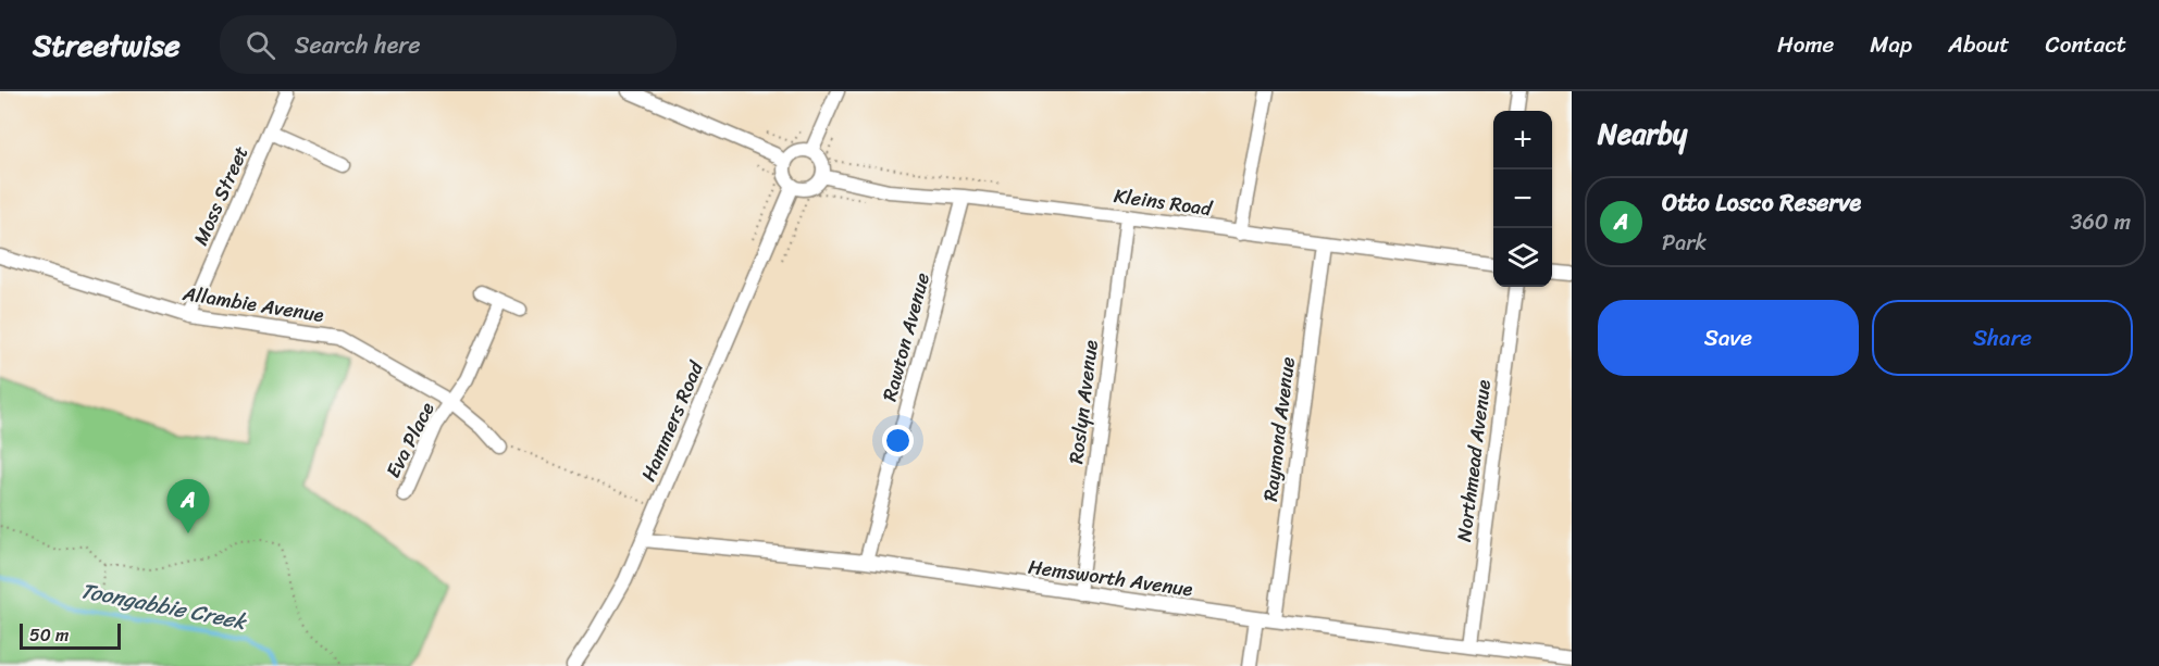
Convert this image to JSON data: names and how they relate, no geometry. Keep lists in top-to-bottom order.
{
  "streets": {
    "street": [
      "Moss Street",
      "Kleins Road",
      "Allambie Avenue",
      "Rawton Avenue",
      "Roslyn Avenue",
      "Hammers Road",
      "Raymond Avenue",
      "Eva Place",
      "Northmead Avenue",
      "Hemsworth Avenue"
    ]
  },
  "crossings": [
    ["Moss Street", "Allambie Avenue"],
    ["Kleins Road", "Rawton Avenue"],
    ["Kleins Road", "Roslyn Avenue"],
    ["Kleins Road", "Hammers Road"],
    ["Kleins Road", "Raymond Avenue"],
    ["Allambie Avenue", "Eva Place"],
    ["Rawton Avenue", "Hemsworth Avenue"],
    ["Roslyn Avenue", "Hemsworth Avenue"],
    ["Hammers Road", "Hemsworth Avenue"],
    ["Raymond Avenue", "Hemsworth Avenue"],
    ["Northmead Avenue", "Hemsworth Avenue"]
  ],
  "water": ["Toongabbie Creek"],
  "scale_bar": "50 m",
  "page": {
    "header": "Streetwise",
    "search": "Search here",
    "nav": [
      "Home",
      "Map",
      "About",
      "Contact"
    ],
    "heading": "Nearby",
    "map_buttons": ["+", "−"],
    "list": [
      {
        "mark": "A",
        "name": "Otto Losco Reserve",
        "note": "Park",
        "value": "360 m"
      }
    ],
    "buttons": ["Save", "Share"],
    "pins": "A",
    "scale": "50 m"
  }
}
